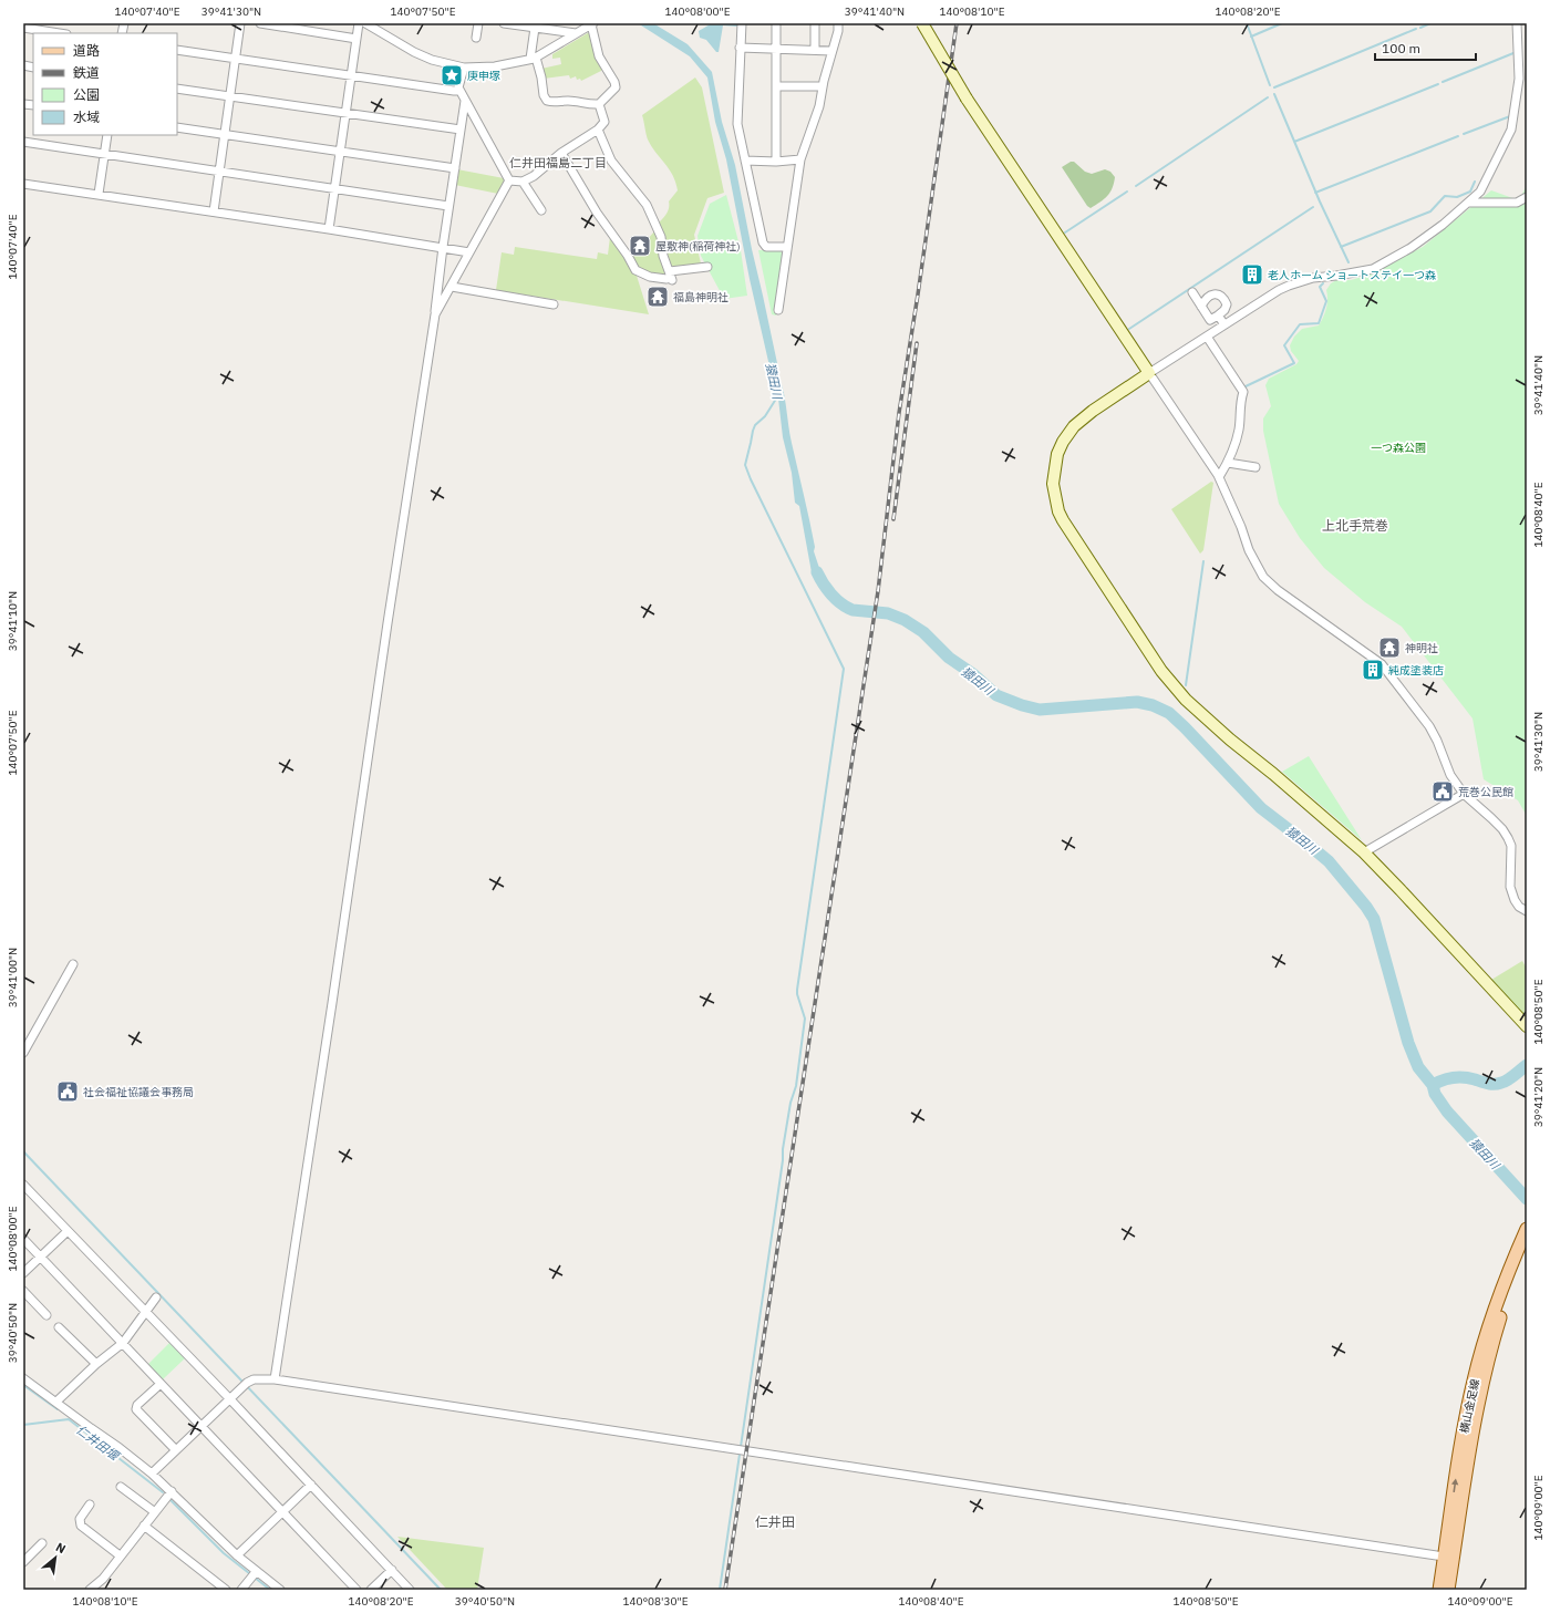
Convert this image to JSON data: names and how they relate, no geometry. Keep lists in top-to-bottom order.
{
  "streets": {
    "main road": ["横山金足線"]
  },
  "districts": ["仁井田福島二丁目", "上北手荒巻", "仁井田"],
  "water": ["猿田川", "仁井田堰"],
  "parks": ["一つ森公園"],
  "places": {
    "place": ["庚申塚"],
    "temple": ["屋敷神(稲荷神社)", "福島神明社", "神明社"],
    "building": ["老人ホーム ショートステイ一つ森", "純成塗装店"],
    "public building": ["荒巻公民館", "社会福祉協議会事務局"]
  },
  "legend": [
    "道路",
    "鉄道",
    "公園",
    "水域"
  ],
  "scale_bar": "100 m",
  "north": "top right",
  "coordinates": [
    "140°07'40\"E",
    "39°41'30\"N",
    "140°07'50\"E",
    "140°08'00\"E",
    "39°41'40\"N",
    "140°08'10\"E",
    "140°08'20\"E",
    "140°08'40\"E",
    "39°41'10\"N",
    "39°41'00\"N",
    "140°08'50\"E",
    "39°41'20\"N",
    "39°40'50\"N",
    "140°09'00\"E",
    "140°08'30\"E"
  ]
}
